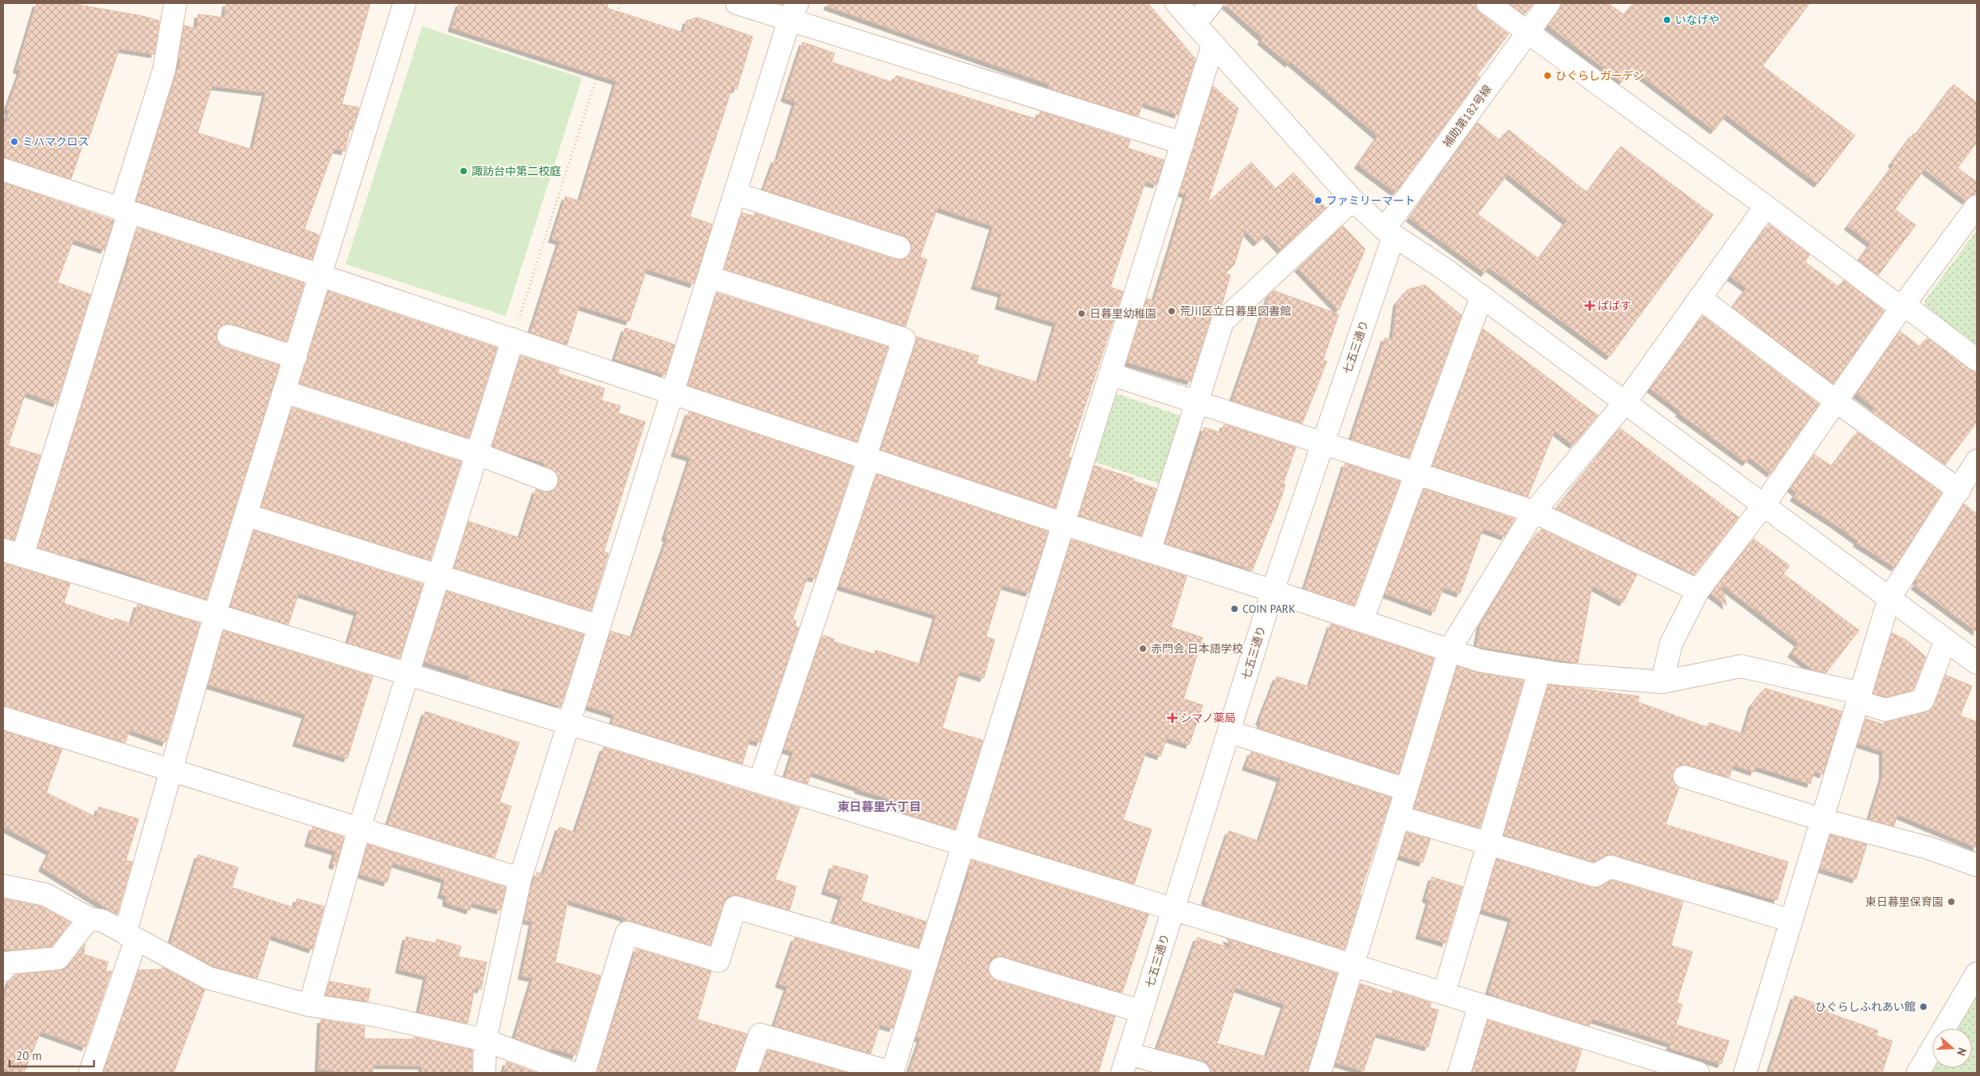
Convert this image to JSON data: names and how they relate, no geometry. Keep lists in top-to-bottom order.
{
  "streets": {
    "street": ["補助第182号線", "七五三通り"]
  },
  "crossings": [
    ["補助第182号線", "七五三通り"]
  ],
  "districts": ["東日暮里六丁目"],
  "places": {
    "other": [
      "いなげや",
      "ひぐらしガーデン",
      "ミハマクロス",
      "諏訪台中第二校庭",
      "ファミリーマート",
      "荒川区立日暮里図書館",
      "日暮里幼稚園",
      "COIN PARK",
      "赤門会 日本語学校",
      "東日暮里保育園",
      "ひぐらしふれあい館"
    ],
    "health": ["ぱぱす", "シマノ薬局"]
  },
  "scale_bar": "20 m",
  "north": "right"
}
